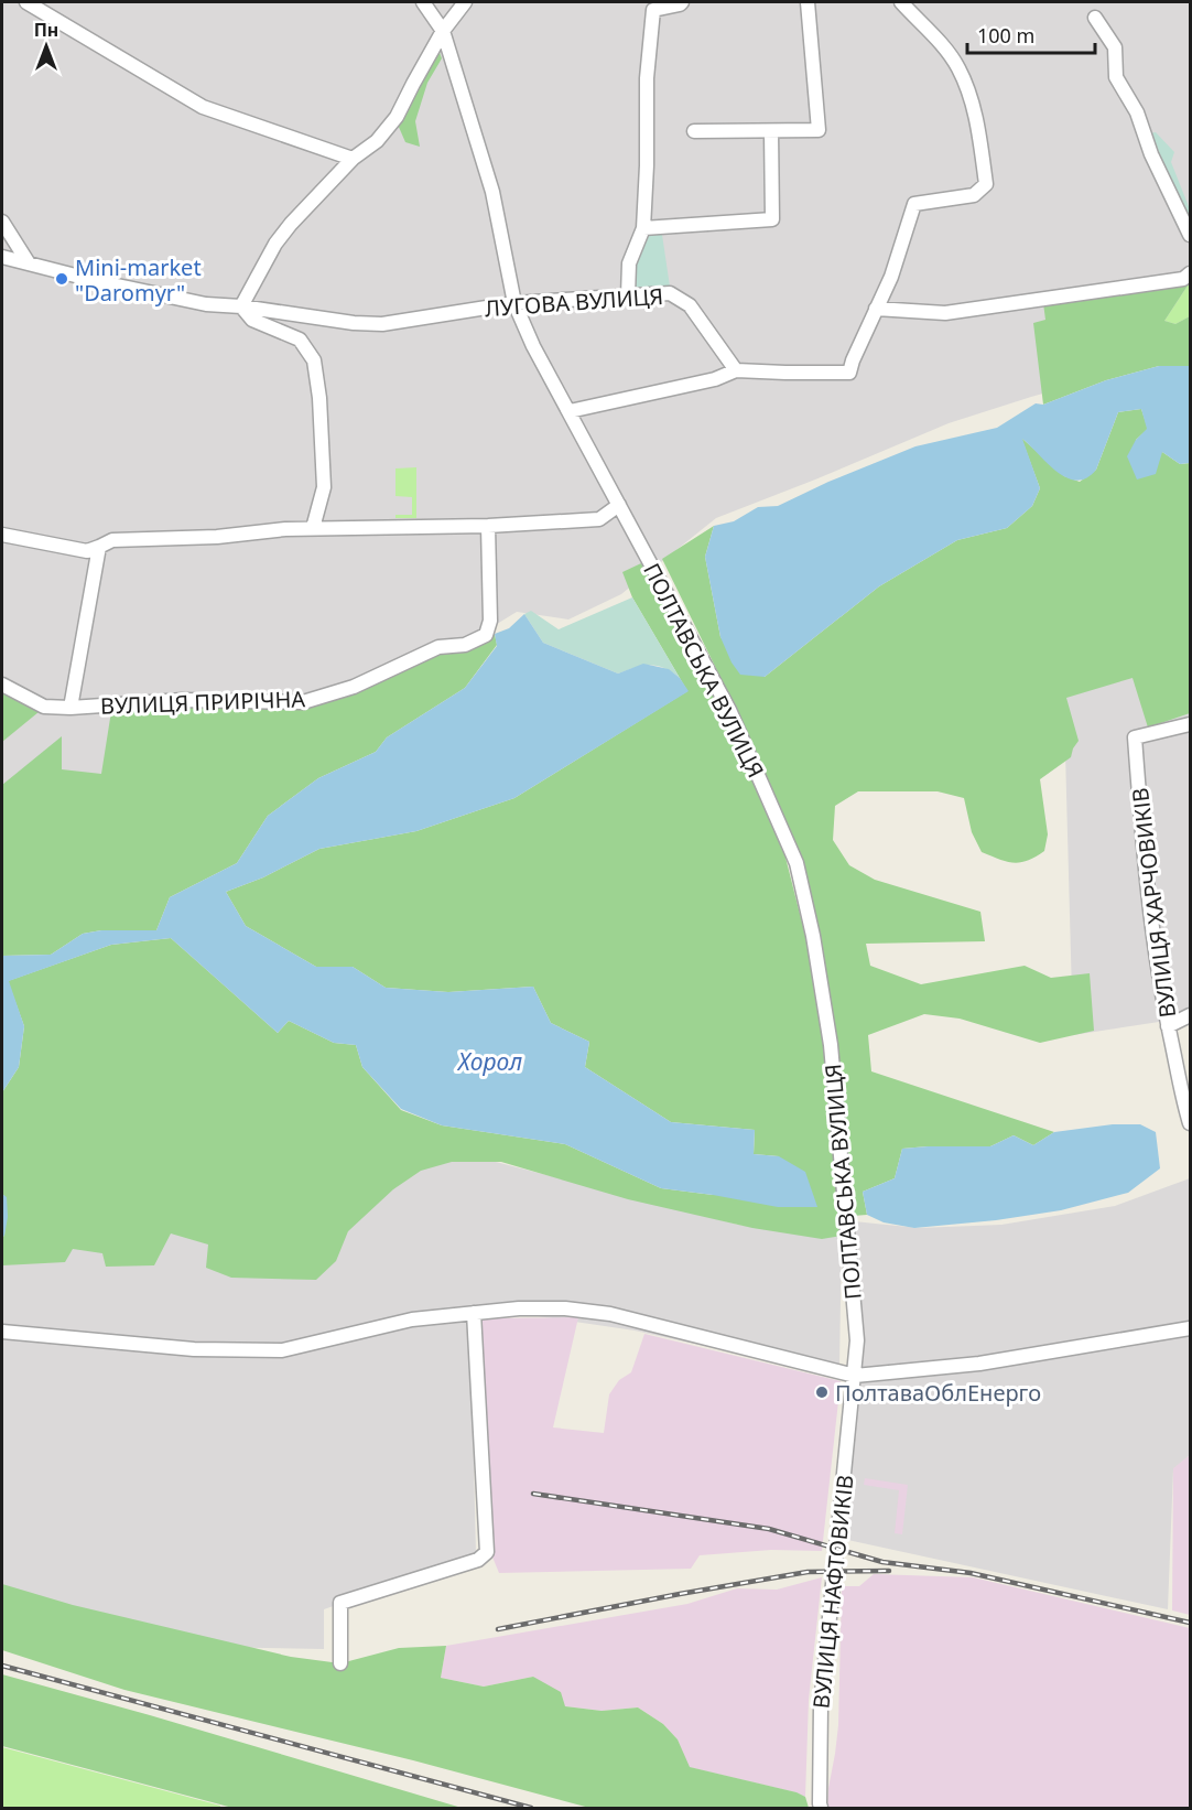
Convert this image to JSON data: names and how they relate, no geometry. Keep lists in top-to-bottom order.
{
  "streets": {
    "street": [
      "ЛУГОВА ВУЛИЦЯ",
      "ПОЛТАВСЬКА ВУЛИЦЯ",
      "ВУЛИЦЯ ПРИРІЧНА",
      "ВУЛИЦЯ ХАРЧОВИКІВ",
      "ВУЛИЦЯ НАФТОВИКІВ"
    ]
  },
  "crossings": [
    ["ЛУГОВА ВУЛИЦЯ", "ПОЛТАВСЬКА ВУЛИЦЯ"],
    ["ПОЛТАВСЬКА ВУЛИЦЯ", "ВУЛИЦЯ НАФТОВИКІВ"]
  ],
  "water": ["Хорол"],
  "places": ["Mini-market \"Daromyr\"", "ПолтаваОблЕнерго"],
  "scale_bar": "100 m",
  "north": "top"
}
